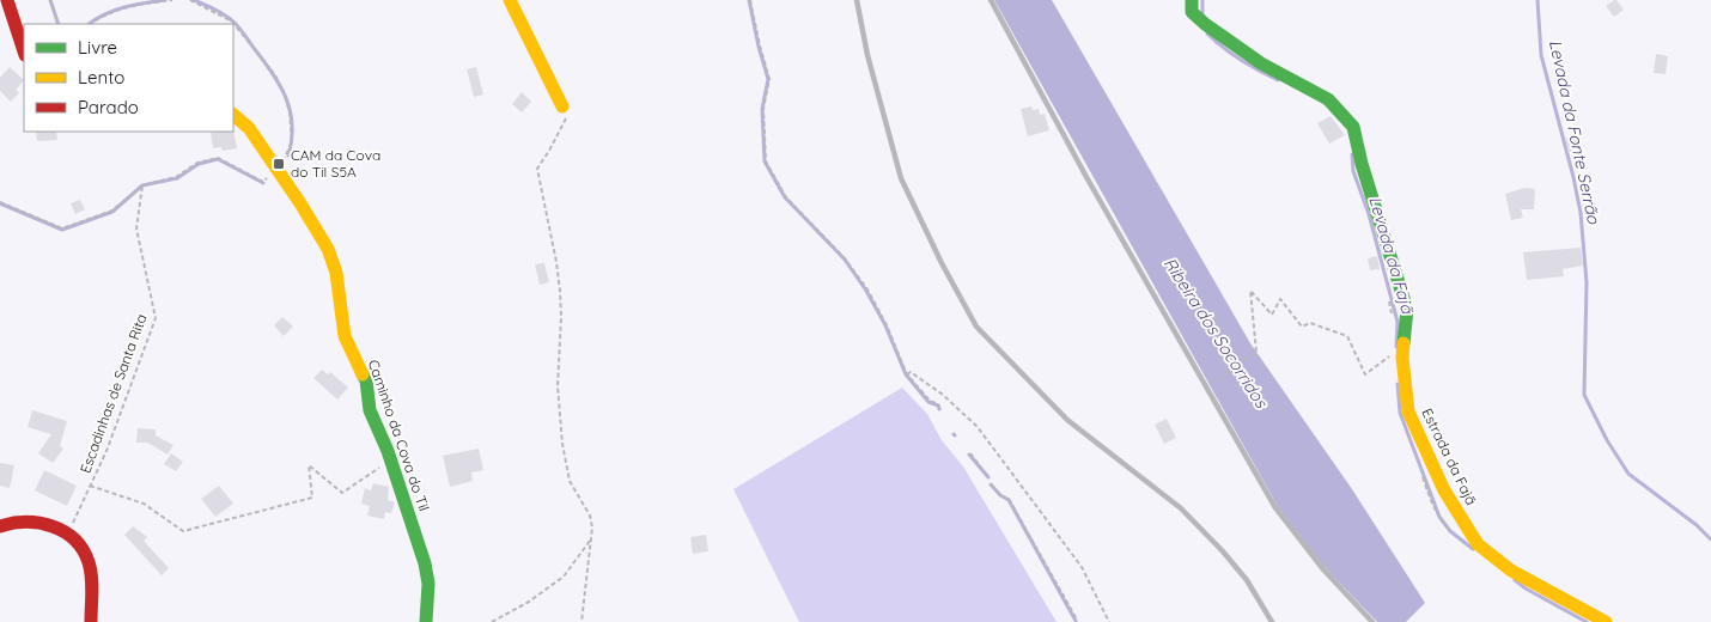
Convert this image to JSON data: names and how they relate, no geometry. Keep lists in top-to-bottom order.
{
  "streets": {
    "street": ["Caminho da Cova do Til", "Estrada da Fajã"],
    "path": ["Escadinhas de Santa Rita"]
  },
  "water": ["Levada da Fonte Serrão", "Levada da Fajã", "Ribeira dos Socorridos"],
  "places": {
    "transit": ["CAM da Cova do Til S5A"]
  },
  "legend": ["Livre", "Lento", "Parado"]
}
